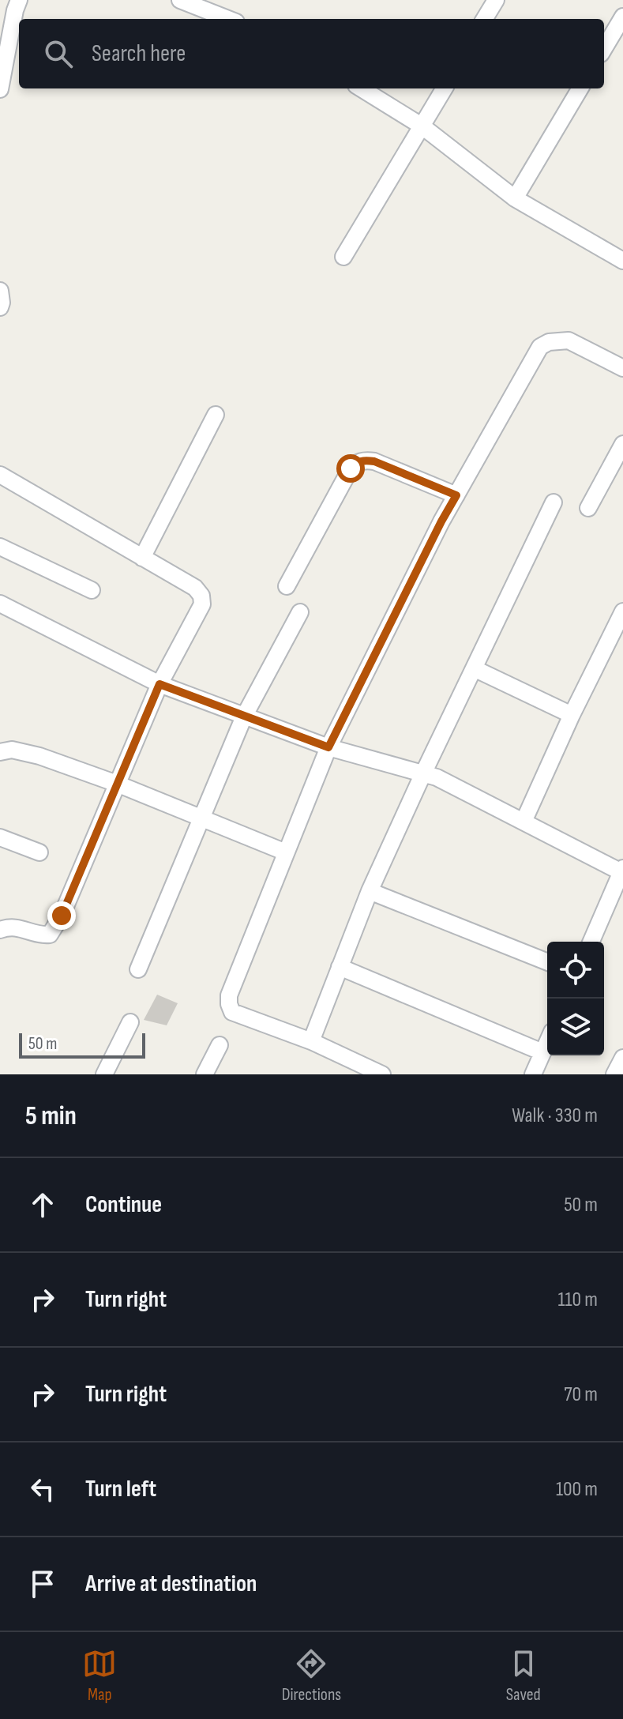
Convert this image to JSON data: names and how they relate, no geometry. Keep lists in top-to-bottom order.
{
  "scale_bar": "50 m",
  "page": {
    "search": "Search here",
    "scale": "50 m",
    "heading": ["5 min", "Walk · 330 m"],
    "list": [
      ["Continue", "50 m"],
      ["Turn right", "110 m"],
      ["Turn right", "70 m"],
      ["Turn left", "100 m"],
      "Arrive at destination"
    ],
    "nav": ["Map", "Directions", "Saved"]
  }
}
